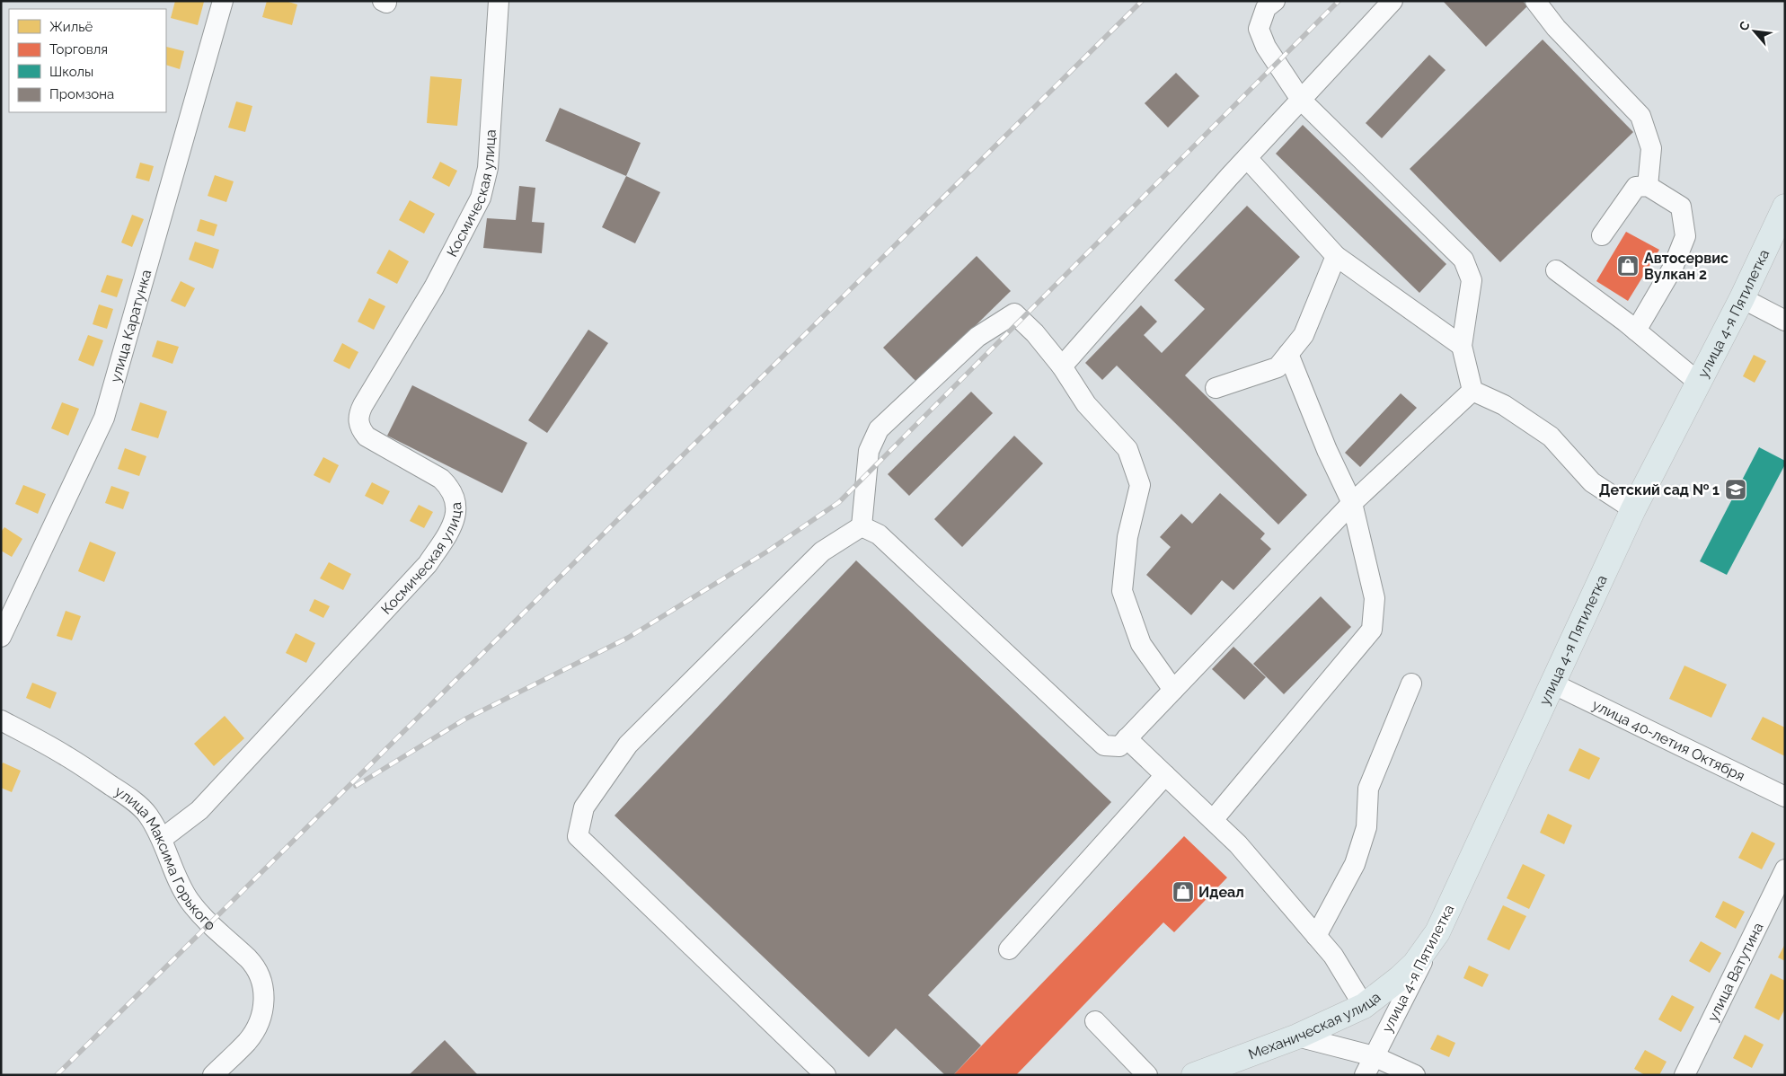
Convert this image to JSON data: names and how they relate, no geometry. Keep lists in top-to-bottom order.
{
  "streets": {
    "main road": ["улица 4-я Пятилетка", "Механическая улица"],
    "street": [
      "Космическая улица",
      "улица Каратунка",
      "улица 40-летия Октября",
      "улица Максима Горького",
      "улица Ватутина"
    ]
  },
  "crossings": [
    ["Космическая улица", "улица Максима Горького"],
    ["улица 4-я Пятилетка", "улица 40-летия Октября"],
    ["улица 4-я Пятилетка", "Механическая улица"]
  ],
  "places": {
    "shop": ["Автосервис Вулкан 2", "Идеал"],
    "school or university": ["Детский сад № 1"]
  },
  "legend": [
    "Жильё",
    "Торговля",
    "Школы",
    "Промзона"
  ],
  "north": "top left"
}
